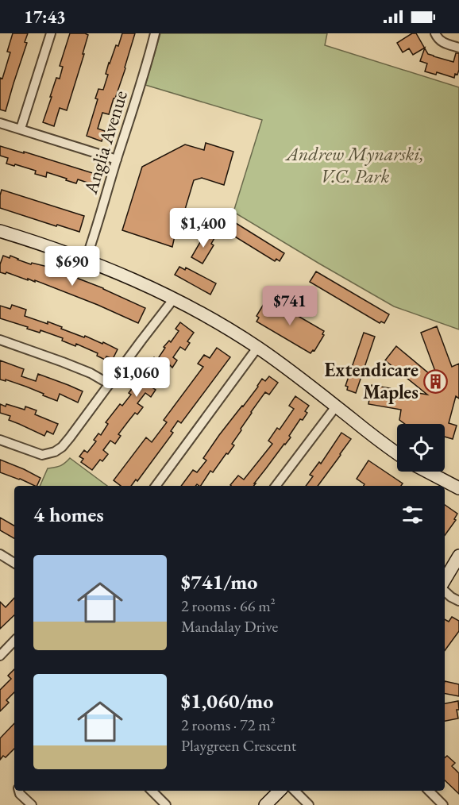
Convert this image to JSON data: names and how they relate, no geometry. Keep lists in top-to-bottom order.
{
  "streets": {
    "street": ["Anglia Avenue"]
  },
  "parks": ["Andrew Mynarski, V.C. Park"],
  "places": {
    "building": ["Extendicare Maples"]
  },
  "page": {
    "status": "17:43",
    "price": [
      "$1,400",
      "$690",
      "$741",
      "$1,060"
    ],
    "heading": "4 homes",
    "list": [
      {
        "name": "$741/mo",
        "note": "2 rooms · 66 m² · Mandalay Drive"
      },
      {
        "name": "$1,060/mo",
        "note": "2 rooms · 72 m² · Playgreen Crescent"
      }
    ]
  }
}
